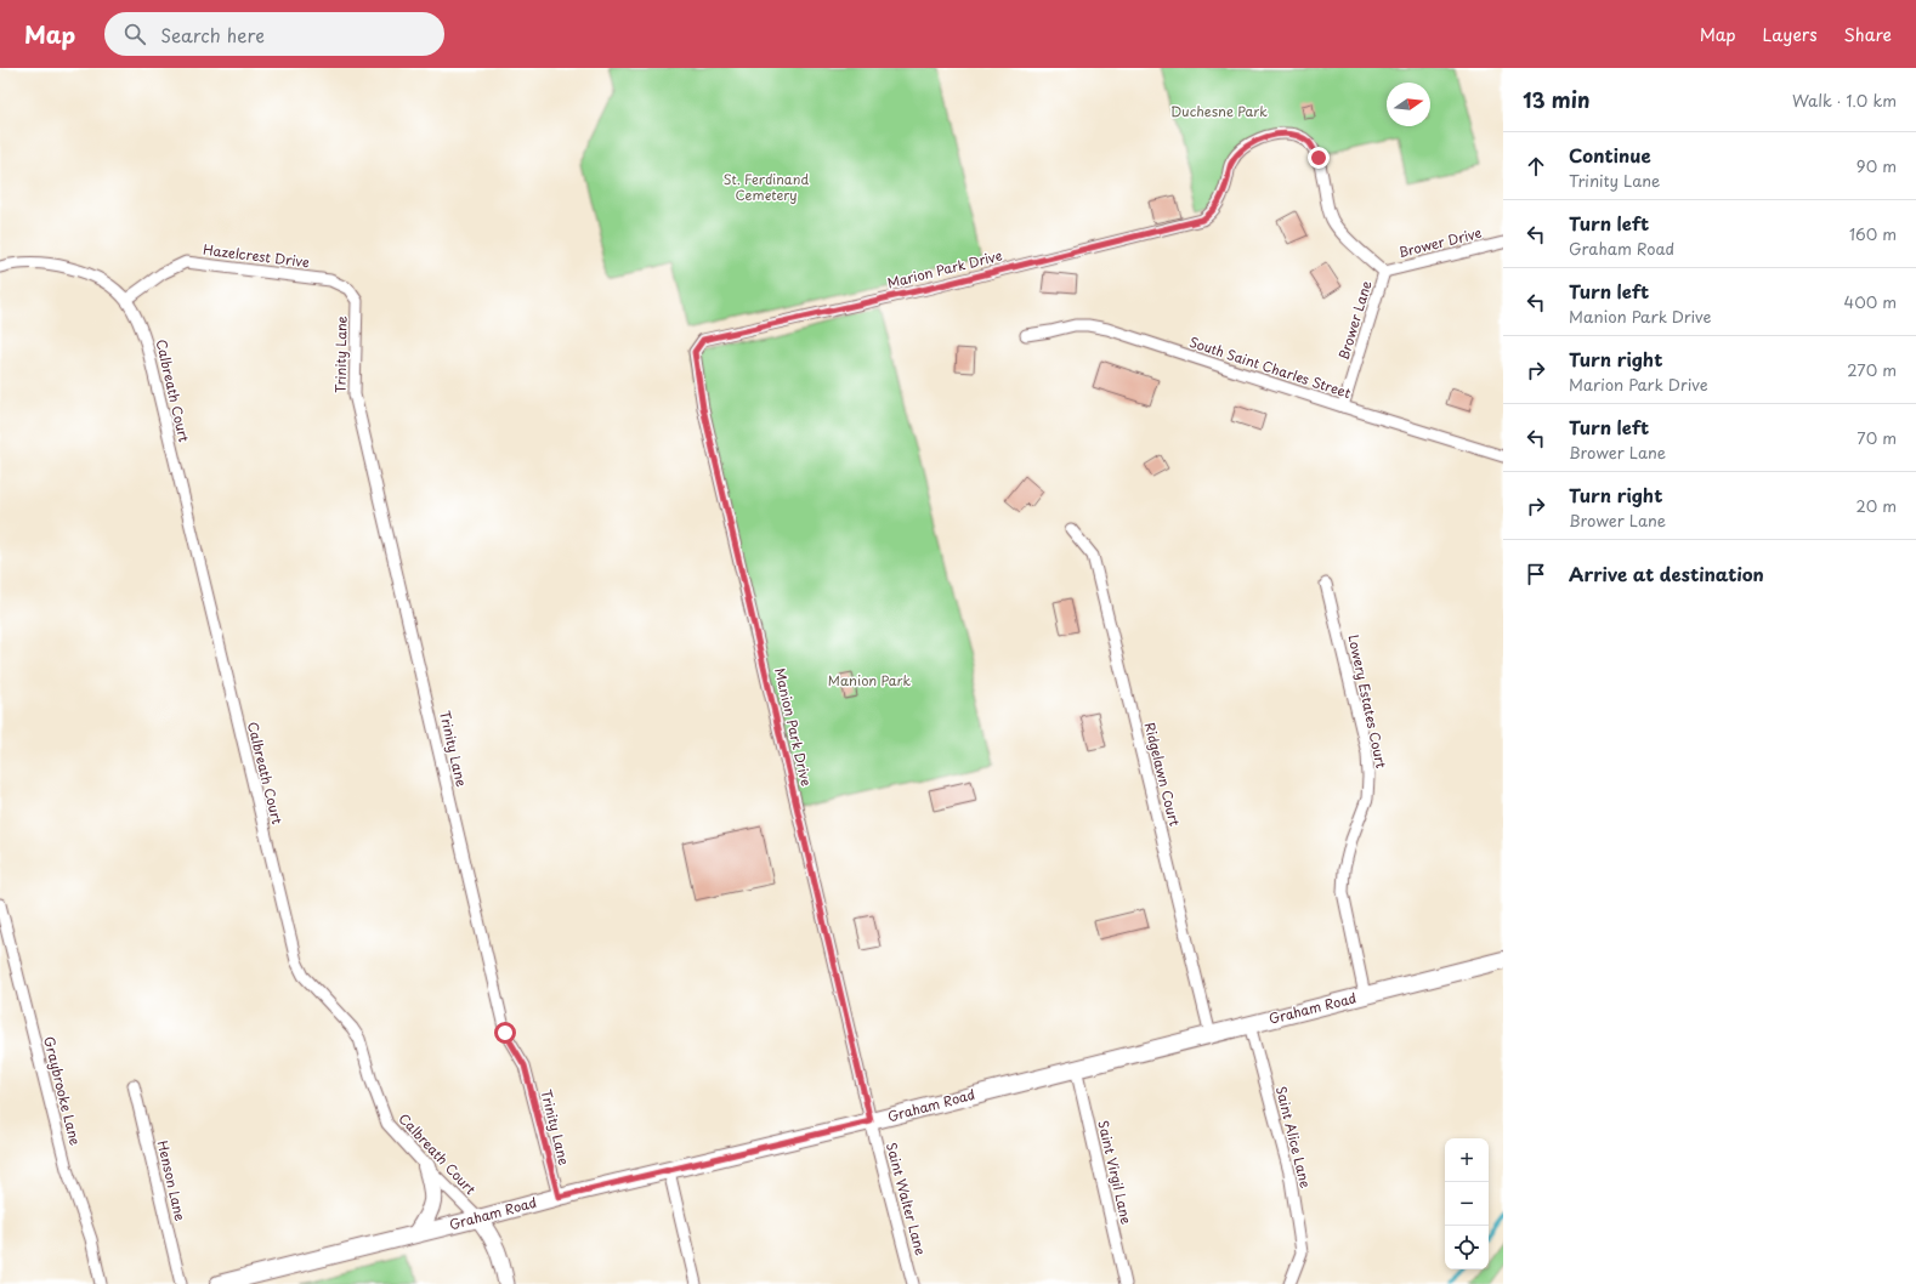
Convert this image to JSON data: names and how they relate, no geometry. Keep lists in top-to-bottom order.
{
  "streets": {
    "main road": ["Graham Road"],
    "street": [
      "Brower Drive",
      "Hazelcrest Drive",
      "Marion Park Drive",
      "Brower Lane",
      "Trinity Lane",
      "South Saint Charles Street",
      "Calbreath Court",
      "Lowery Estates Court",
      "Manion Park Drive",
      "Ridgelawn Court",
      "Graybrooke Lane",
      "Saint Alice Lane",
      "Saint Virgil Lane",
      "Henson Lane",
      "Saint Walter Lane"
    ]
  },
  "crossings": [
    ["Brower Drive", "Brower Lane"],
    ["Hazelcrest Drive", "Trinity Lane"],
    ["Hazelcrest Drive", "Calbreath Court"],
    ["Marion Park Drive", "Brower Lane"],
    ["Marion Park Drive", "Manion Park Drive"],
    ["Brower Lane", "South Saint Charles Street"],
    ["Trinity Lane", "Graham Road"],
    ["Calbreath Court", "Graham Road"],
    ["Lowery Estates Court", "Graham Road"],
    ["Manion Park Drive", "Graham Road"],
    ["Manion Park Drive", "Saint Walter Lane"],
    ["Ridgelawn Court", "Graham Road"],
    ["Graham Road", "Saint Alice Lane"],
    ["Graham Road", "Saint Virgil Lane"],
    ["Graham Road", "Saint Walter Lane"]
  ],
  "parks": ["Duchesne Park", "St. Ferdinand Cemetery", "Manion Park"],
  "north": "right",
  "page": {
    "header": "Map",
    "search": "Search here",
    "nav": ["Map", "Layers", "Share"],
    "heading": ["13 min", "Walk · 1.0 km"],
    "list": [
      ["Continue", "Trinity Lane", "90 m"],
      ["Turn left", "Graham Road", "160 m"],
      ["Turn left", "Manion Park Drive", "400 m"],
      ["Turn right", "Marion Park Drive", "270 m"],
      ["Turn left", "Brower Lane", "70 m"],
      ["Turn right", "Brower Lane", "20 m"],
      "Arrive at destination"
    ],
    "map_buttons": ["+", "−"]
  }
}
